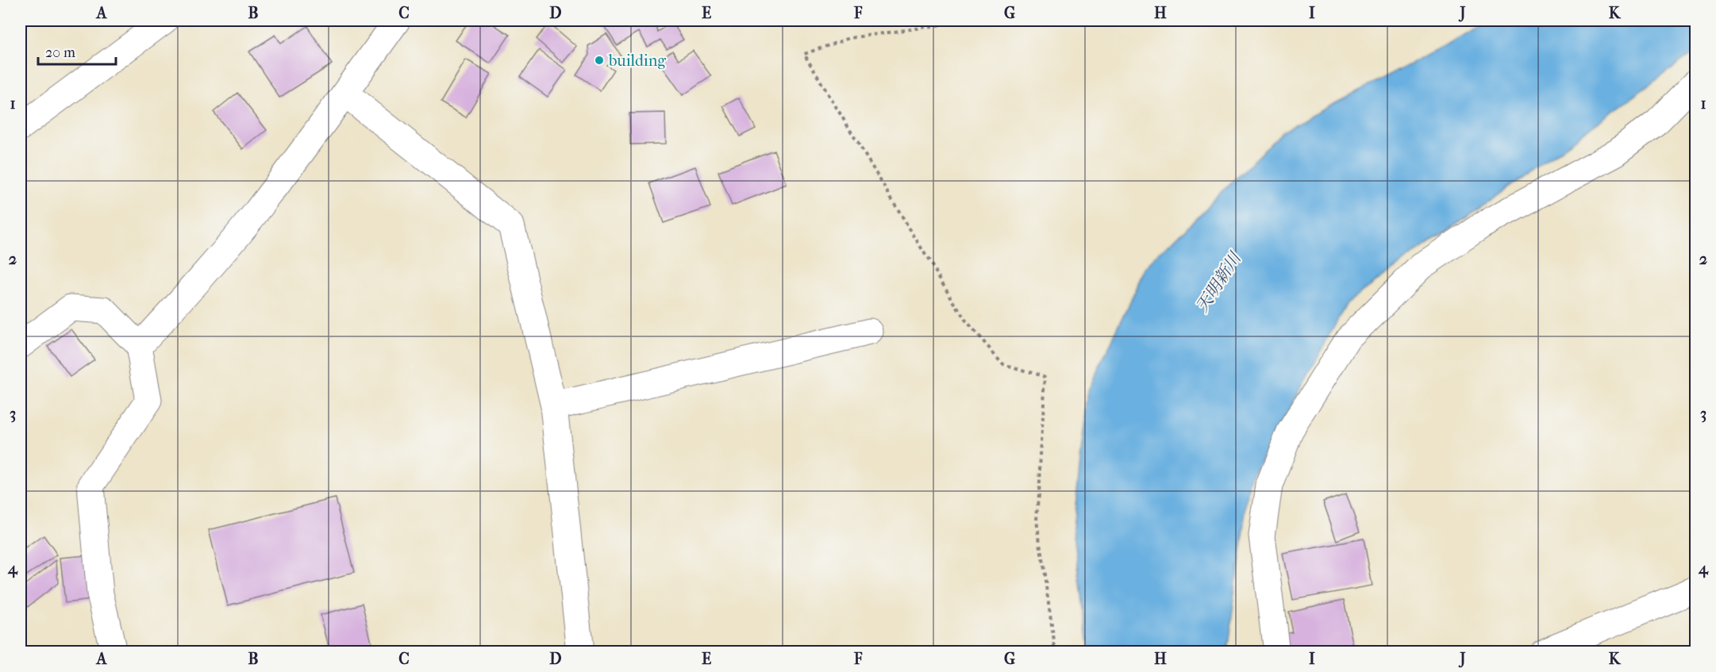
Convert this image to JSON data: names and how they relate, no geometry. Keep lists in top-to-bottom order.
{
  "water": ["天明新川"],
  "places": ["building"],
  "scale_bar": "20 m",
  "grid": {
    "columns": [
      "A",
      "B",
      "C",
      "D",
      "E",
      "F",
      "G",
      "H",
      "I",
      "J",
      "K"
    ],
    "rows": [
      "1",
      "2",
      "3",
      "4"
    ]
  }
}
